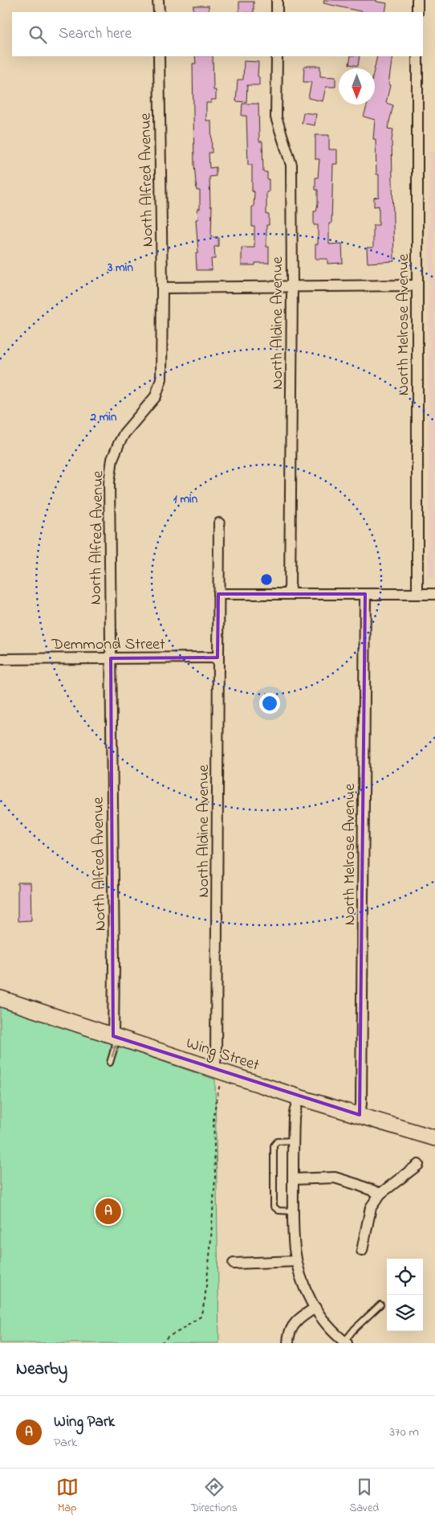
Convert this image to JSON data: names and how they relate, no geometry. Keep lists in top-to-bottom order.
{
  "streets": {
    "street": [
      "North Alfred Avenue",
      "North Aldine Avenue",
      "North Melrose Avenue",
      "Demmond Street",
      "Wing Street"
    ]
  },
  "crossings": [
    ["North Alfred Avenue", "Demmond Street"],
    ["North Alfred Avenue", "Wing Street"],
    ["North Aldine Avenue", "Demmond Street"],
    ["North Aldine Avenue", "Wing Street"],
    ["North Melrose Avenue", "Wing Street"]
  ],
  "north": "bottom",
  "page": {
    "search": "Search here",
    "pins": "A",
    "heading": "Nearby",
    "list": [
      {
        "mark": "A",
        "name": "Wing Park",
        "note": "Park",
        "value": "370 m"
      }
    ],
    "nav": ["Map", "Directions", "Saved"]
  },
  "rings": ["3 min", "2 min", "1 min"]
}
